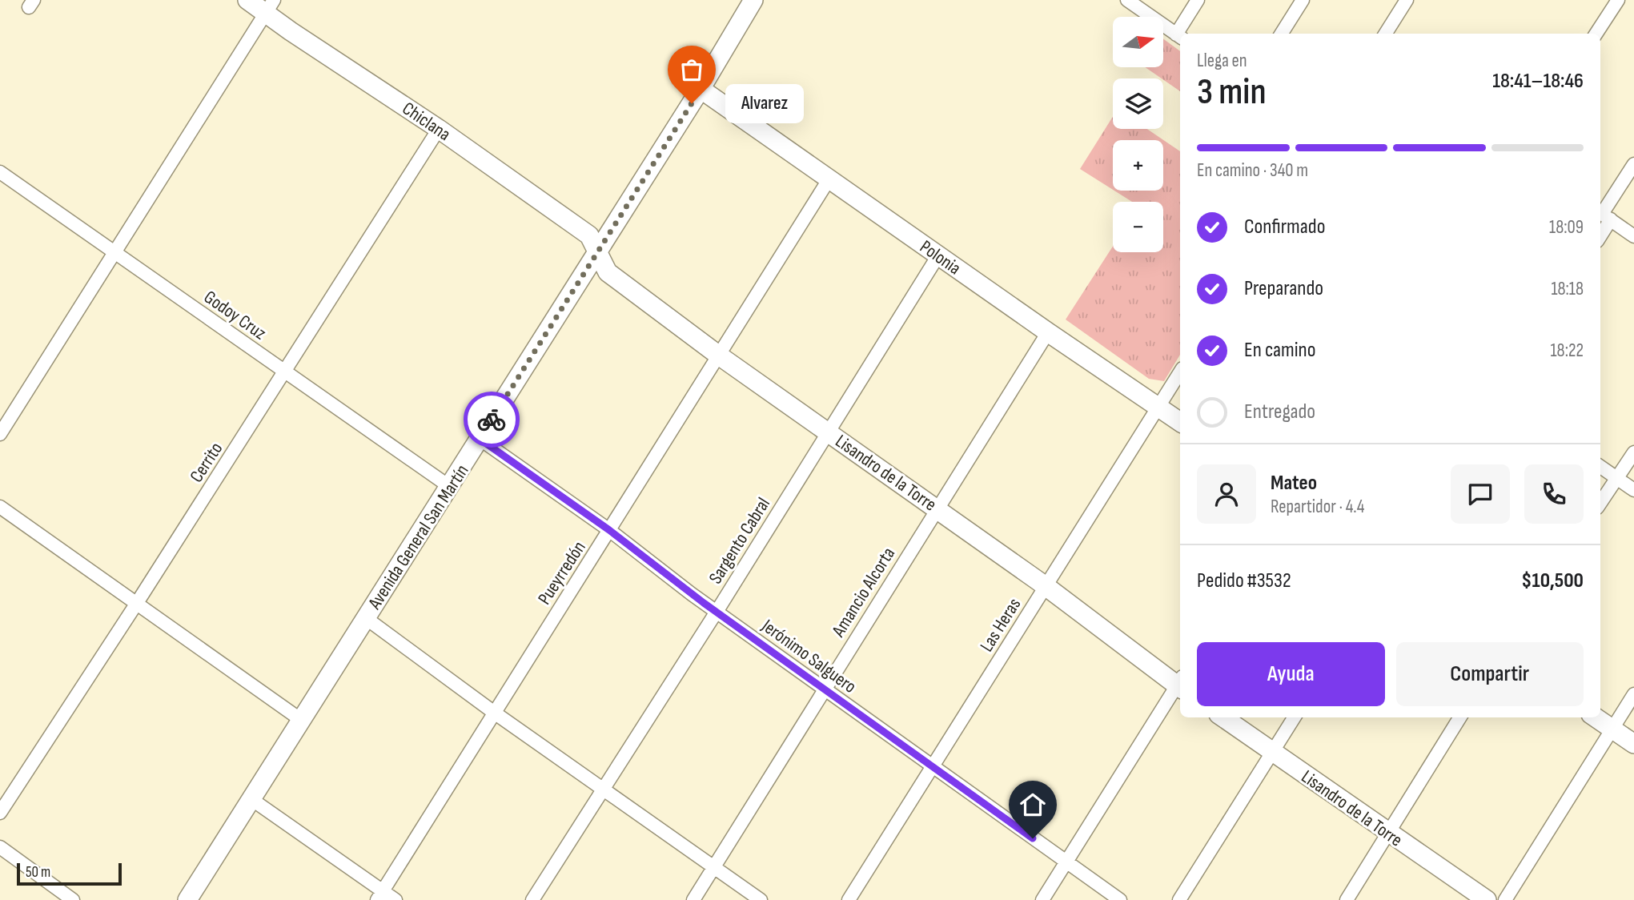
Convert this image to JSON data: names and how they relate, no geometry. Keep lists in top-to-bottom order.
{
  "streets": {
    "street": [
      "Chiclana",
      "Polonia",
      "Godoy Cruz",
      "Cerrito",
      "Lisandro de la Torre",
      "Avenida General San Martín",
      "Sargento Cabral",
      "Pueyrredón",
      "Amancio Alcorta",
      "Las Heras",
      "Jerónimo Salguero"
    ]
  },
  "crossings": [
    ["Chiclana", "Cerrito"],
    ["Chiclana", "Lisandro de la Torre"],
    ["Chiclana", "Avenida General San Martín"],
    ["Polonia", "Avenida General San Martín"],
    ["Polonia", "Sargento Cabral"],
    ["Polonia", "Pueyrredón"],
    ["Polonia", "Amancio Alcorta"],
    ["Polonia", "Las Heras"],
    ["Godoy Cruz", "Cerrito"],
    ["Godoy Cruz", "Avenida General San Martín"],
    ["Lisandro de la Torre", "Avenida General San Martín"],
    ["Lisandro de la Torre", "Sargento Cabral"],
    ["Lisandro de la Torre", "Pueyrredón"],
    ["Lisandro de la Torre", "Amancio Alcorta"],
    ["Lisandro de la Torre", "Las Heras"],
    ["Avenida General San Martín", "Jerónimo Salguero"],
    ["Sargento Cabral", "Jerónimo Salguero"],
    ["Pueyrredón", "Jerónimo Salguero"],
    ["Amancio Alcorta", "Jerónimo Salguero"],
    ["Las Heras", "Jerónimo Salguero"]
  ],
  "places": ["Alvarez"],
  "scale_bar": "50 m",
  "north": "right",
  "page": {
    "map_buttons": ["+", "−"],
    "heading": ["3 min", "Llega en", "18:41–18:46"],
    "panel": [
      "Mateo",
      "Repartidor · 4.4",
      "Pedido #3532",
      "$10,500"
    ],
    "bubble": "Alvarez",
    "bar": "En camino · 340 m",
    "list": [
      ["Confirmado", "18:09"],
      ["Preparando", "18:18"],
      ["En camino", "18:22"],
      "Entregado"
    ],
    "buttons": ["Ayuda", "Compartir"],
    "scale": "50 m"
  }
}
